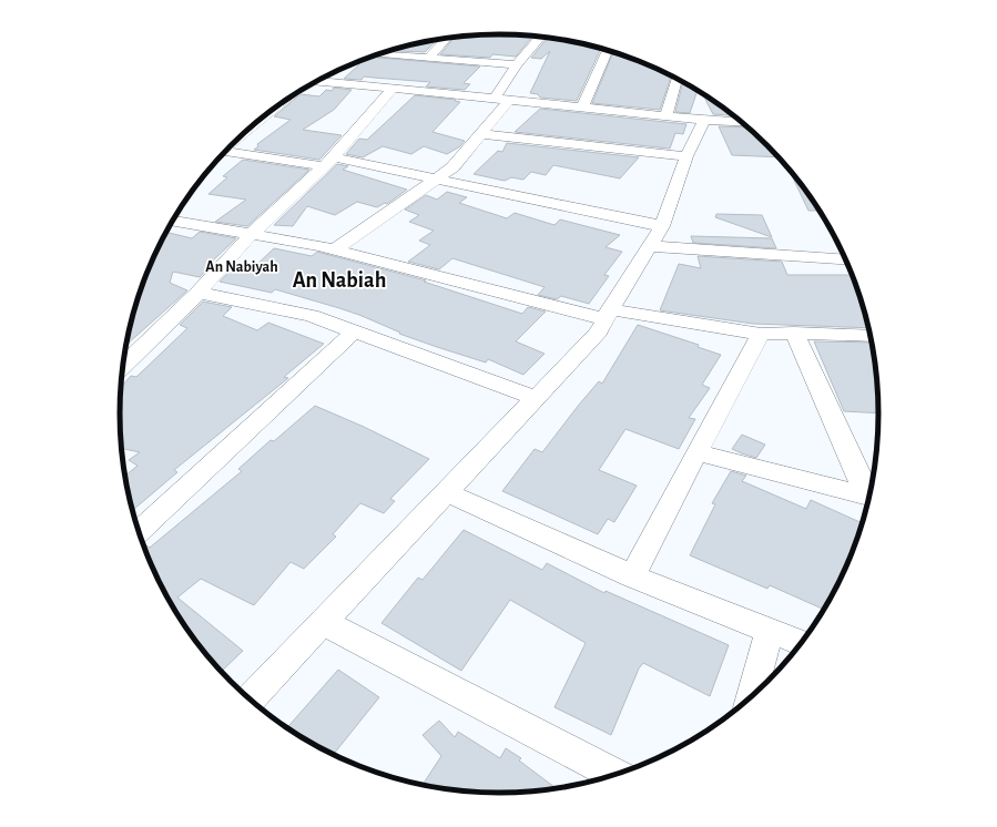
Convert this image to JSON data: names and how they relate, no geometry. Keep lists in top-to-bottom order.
{
  "districts": ["An Nabiyah", "An Nabiah"]
}
